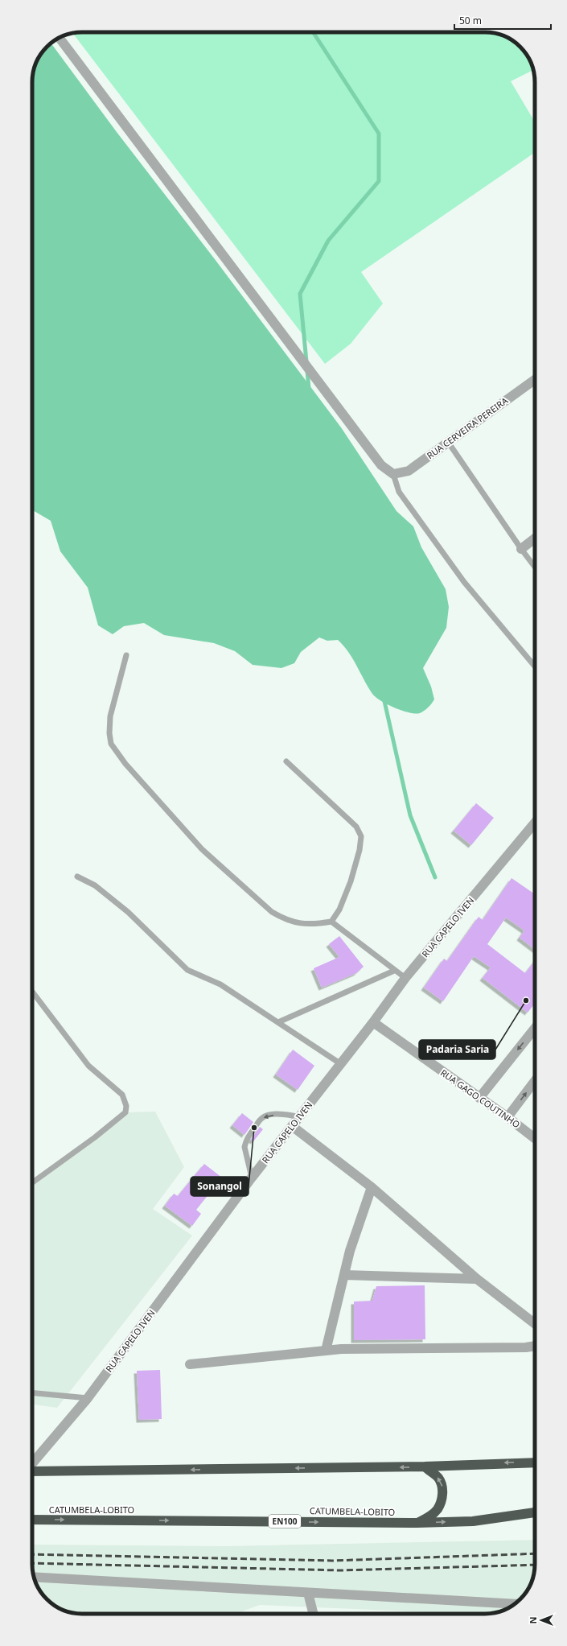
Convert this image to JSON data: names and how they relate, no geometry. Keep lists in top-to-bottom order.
{
  "streets": {
    "highway": ["CATUMBELA-LOBITO", "EN100"],
    "street": ["RUA CERVEIRA PEREIRA", "RUA CAPELO IVEN", "RUA GAGO COUTINHO"]
  },
  "crossings": [
    ["RUA CAPELO IVEN", "RUA GAGO COUTINHO"]
  ],
  "places": ["Padaria Saria", "Sonangol"],
  "scale_bar": "50 m",
  "north": "left"
}
